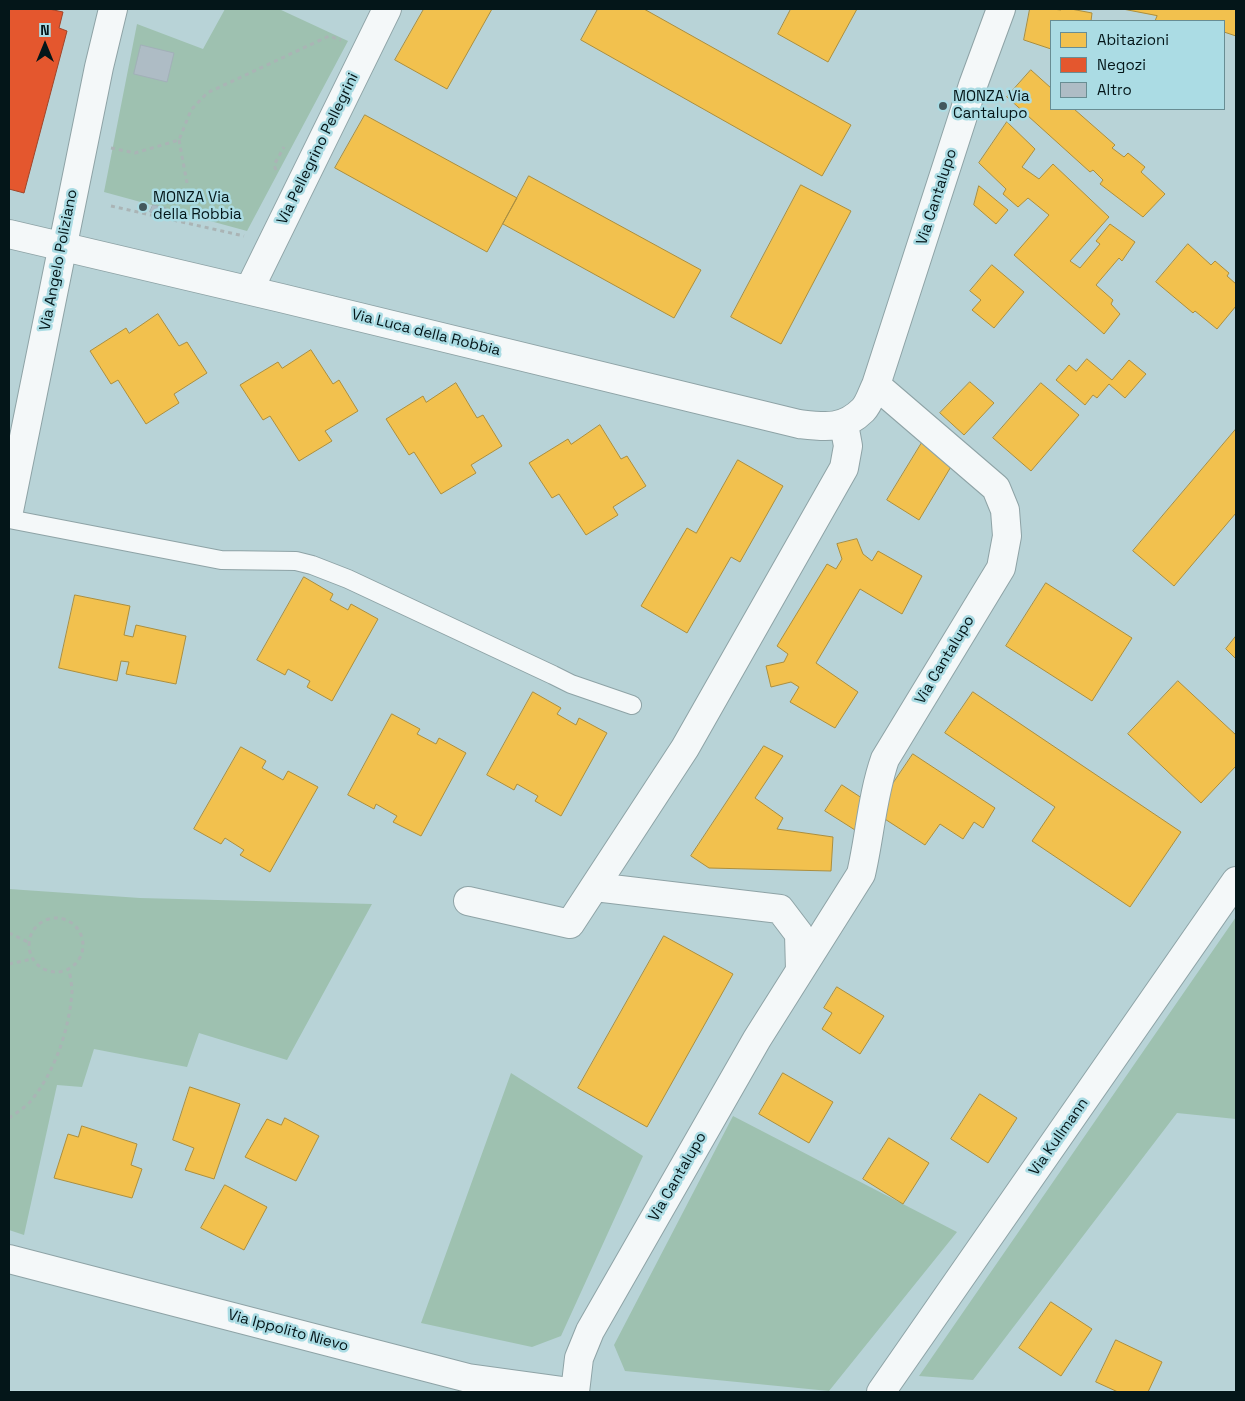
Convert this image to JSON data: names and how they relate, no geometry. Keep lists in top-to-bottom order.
{
  "streets": {
    "street": [
      "Via Pellegrino Pellegrini",
      "Via Cantalupo",
      "Via Angelo Poliziano",
      "Via Luca della Robbia",
      "Via Kullmann",
      "Via Ippolito Nievo"
    ]
  },
  "crossings": [
    ["Via Pellegrino Pellegrini", "Via Luca della Robbia"],
    ["Via Cantalupo", "Via Luca della Robbia"],
    ["Via Angelo Poliziano", "Via Luca della Robbia"]
  ],
  "places": ["MONZA Via Cantalupo", "MONZA Via della Robbia"],
  "legend": ["Abitazioni", "Negozi", "Altro"],
  "north": "top"
}
